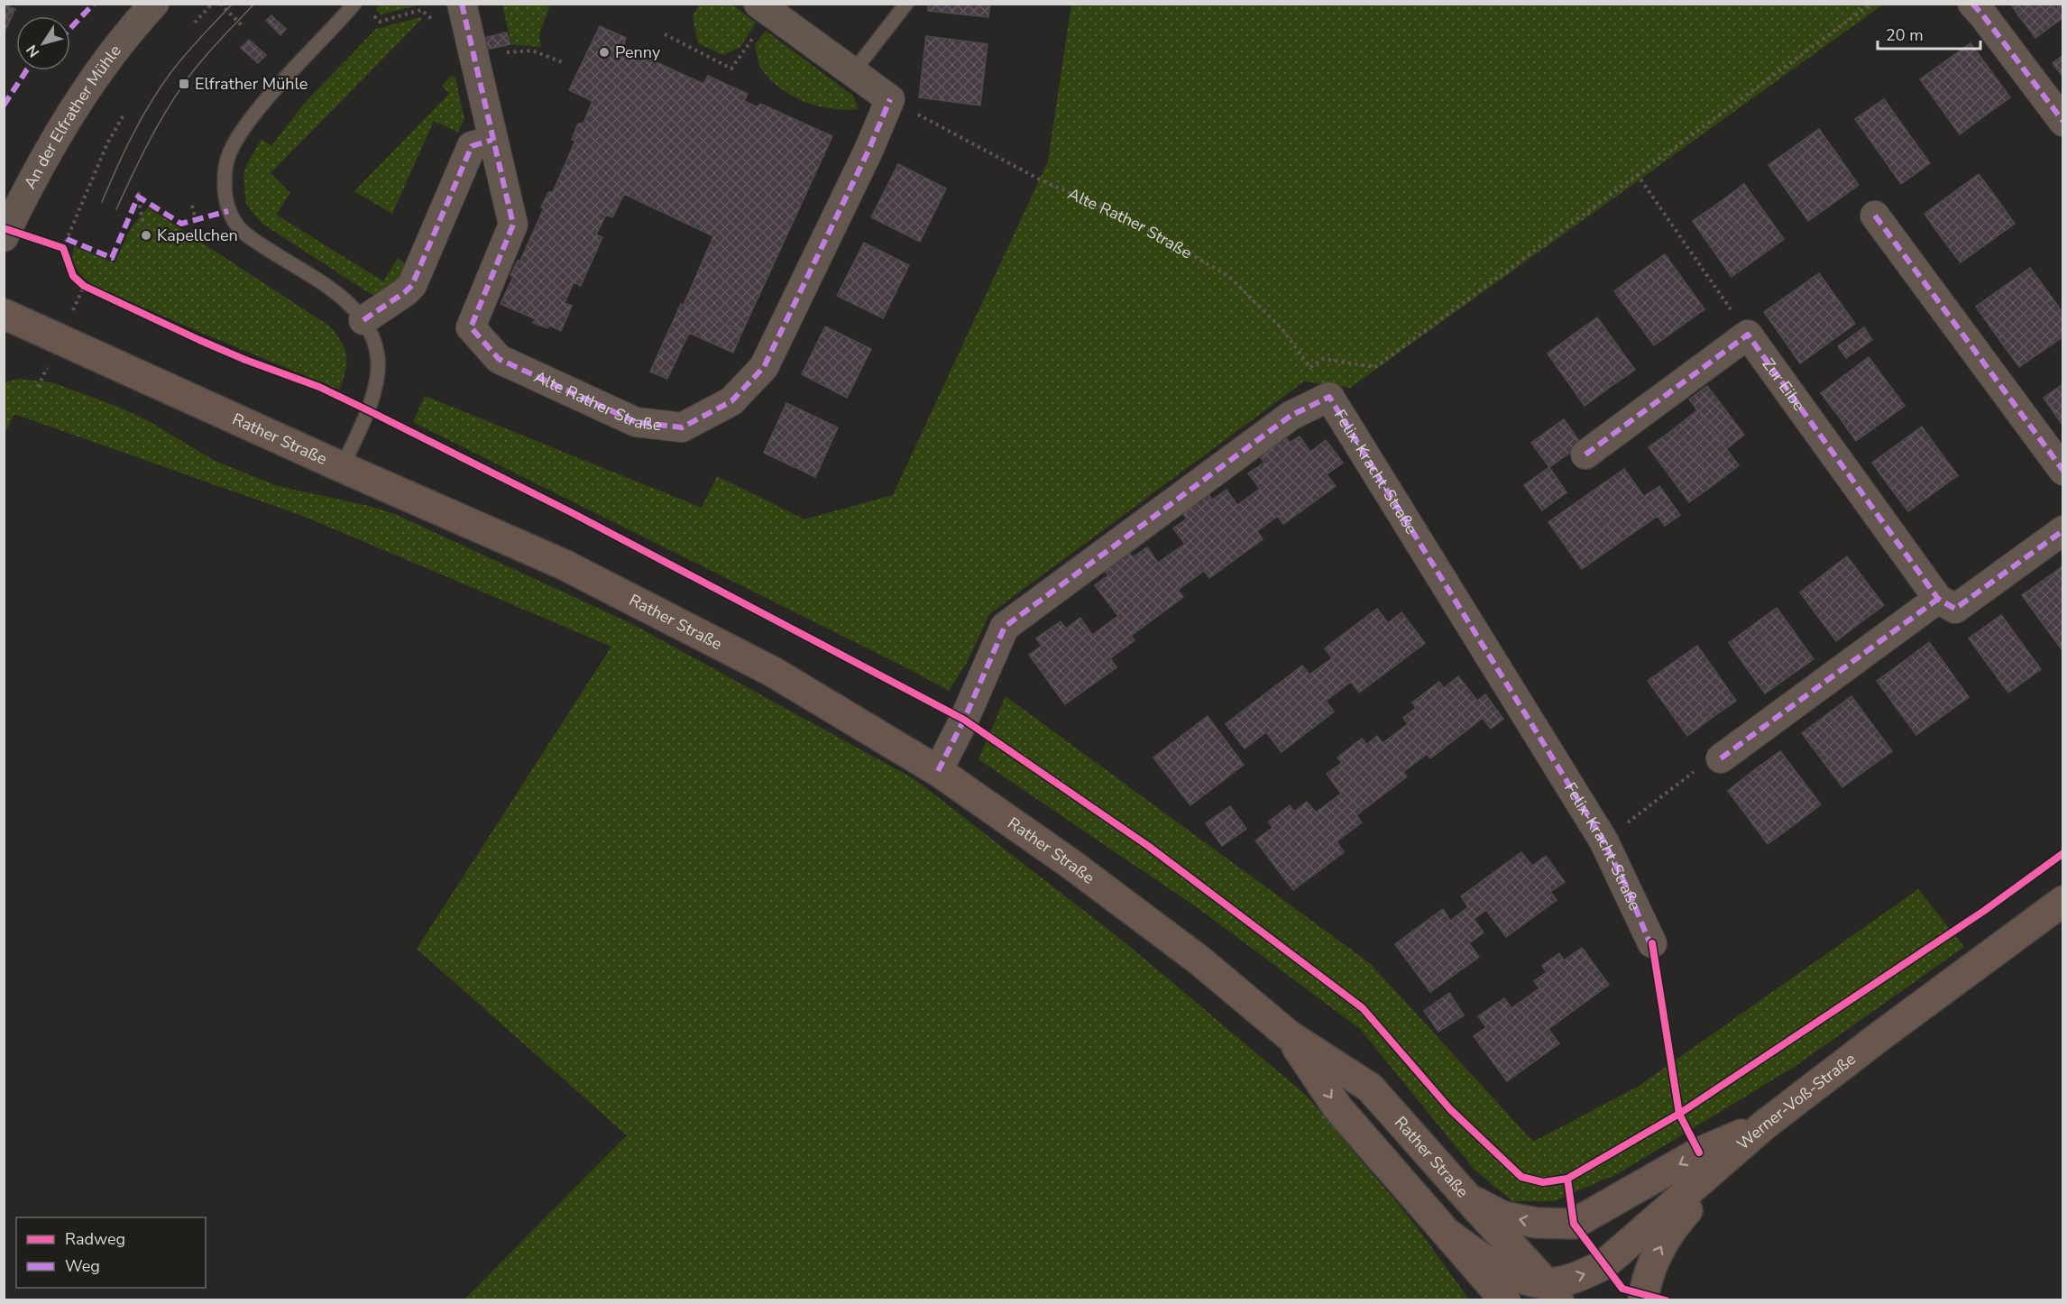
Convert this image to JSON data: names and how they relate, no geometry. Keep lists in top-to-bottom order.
{
  "streets": {
    "main road": ["Rather Straße", "Werner-Voß-Straße"],
    "street": [
      "An der Elfrather Mühle",
      "Alte Rather Straße",
      "Zur Eibe",
      "Felix-Kracht-Straße"
    ]
  },
  "crossings": [
    ["Alte Rather Straße", "Felix-Kracht-Straße"],
    ["Rather Straße", "Felix-Kracht-Straße"],
    ["Rather Straße", "Werner-Voß-Straße"]
  ],
  "places": {
    "other": ["Penny", "Kapellchen"],
    "transit": ["Elfrather Mühle"]
  },
  "legend": ["Radweg", "Weg"],
  "scale_bar": "20 m",
  "north": "bottom left"
}
